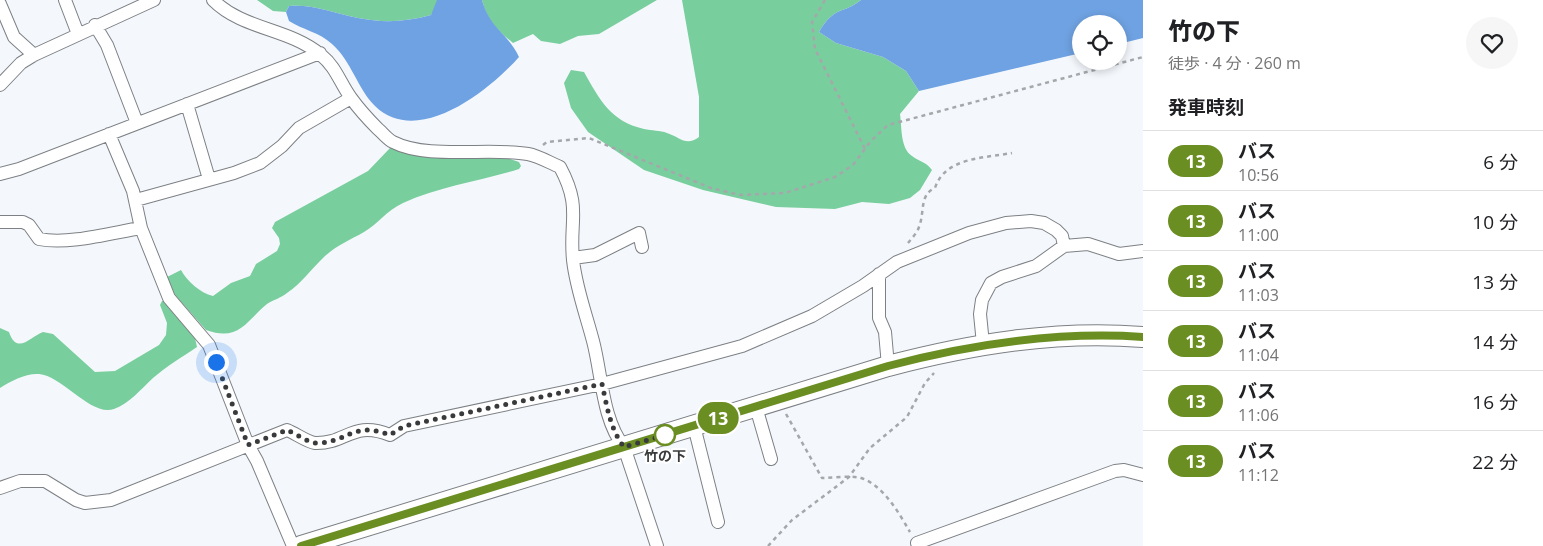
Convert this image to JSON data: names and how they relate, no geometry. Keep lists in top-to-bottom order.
{
  "places": ["竹の下"],
  "lines": ["bus line 13"],
  "page": {
    "on_map": "13",
    "heading": [
      ["竹の下", "徒歩 · 4 分 · 260 m"],
      "発車時刻"
    ],
    "list": [
      {
        "mark": "13",
        "name": "バス",
        "note": "10:56",
        "value": "6 分"
      },
      {
        "mark": "13",
        "name": "バス",
        "note": "11:00",
        "value": "10 分"
      },
      {
        "mark": "13",
        "name": "バス",
        "note": "11:03",
        "value": "13 分"
      },
      {
        "mark": "13",
        "name": "バス",
        "note": "11:04",
        "value": "14 分"
      },
      {
        "mark": "13",
        "name": "バス",
        "note": "11:06",
        "value": "16 分"
      },
      {
        "mark": "13",
        "name": "バス",
        "note": "11:12",
        "value": "22 分"
      }
    ]
  }
}
